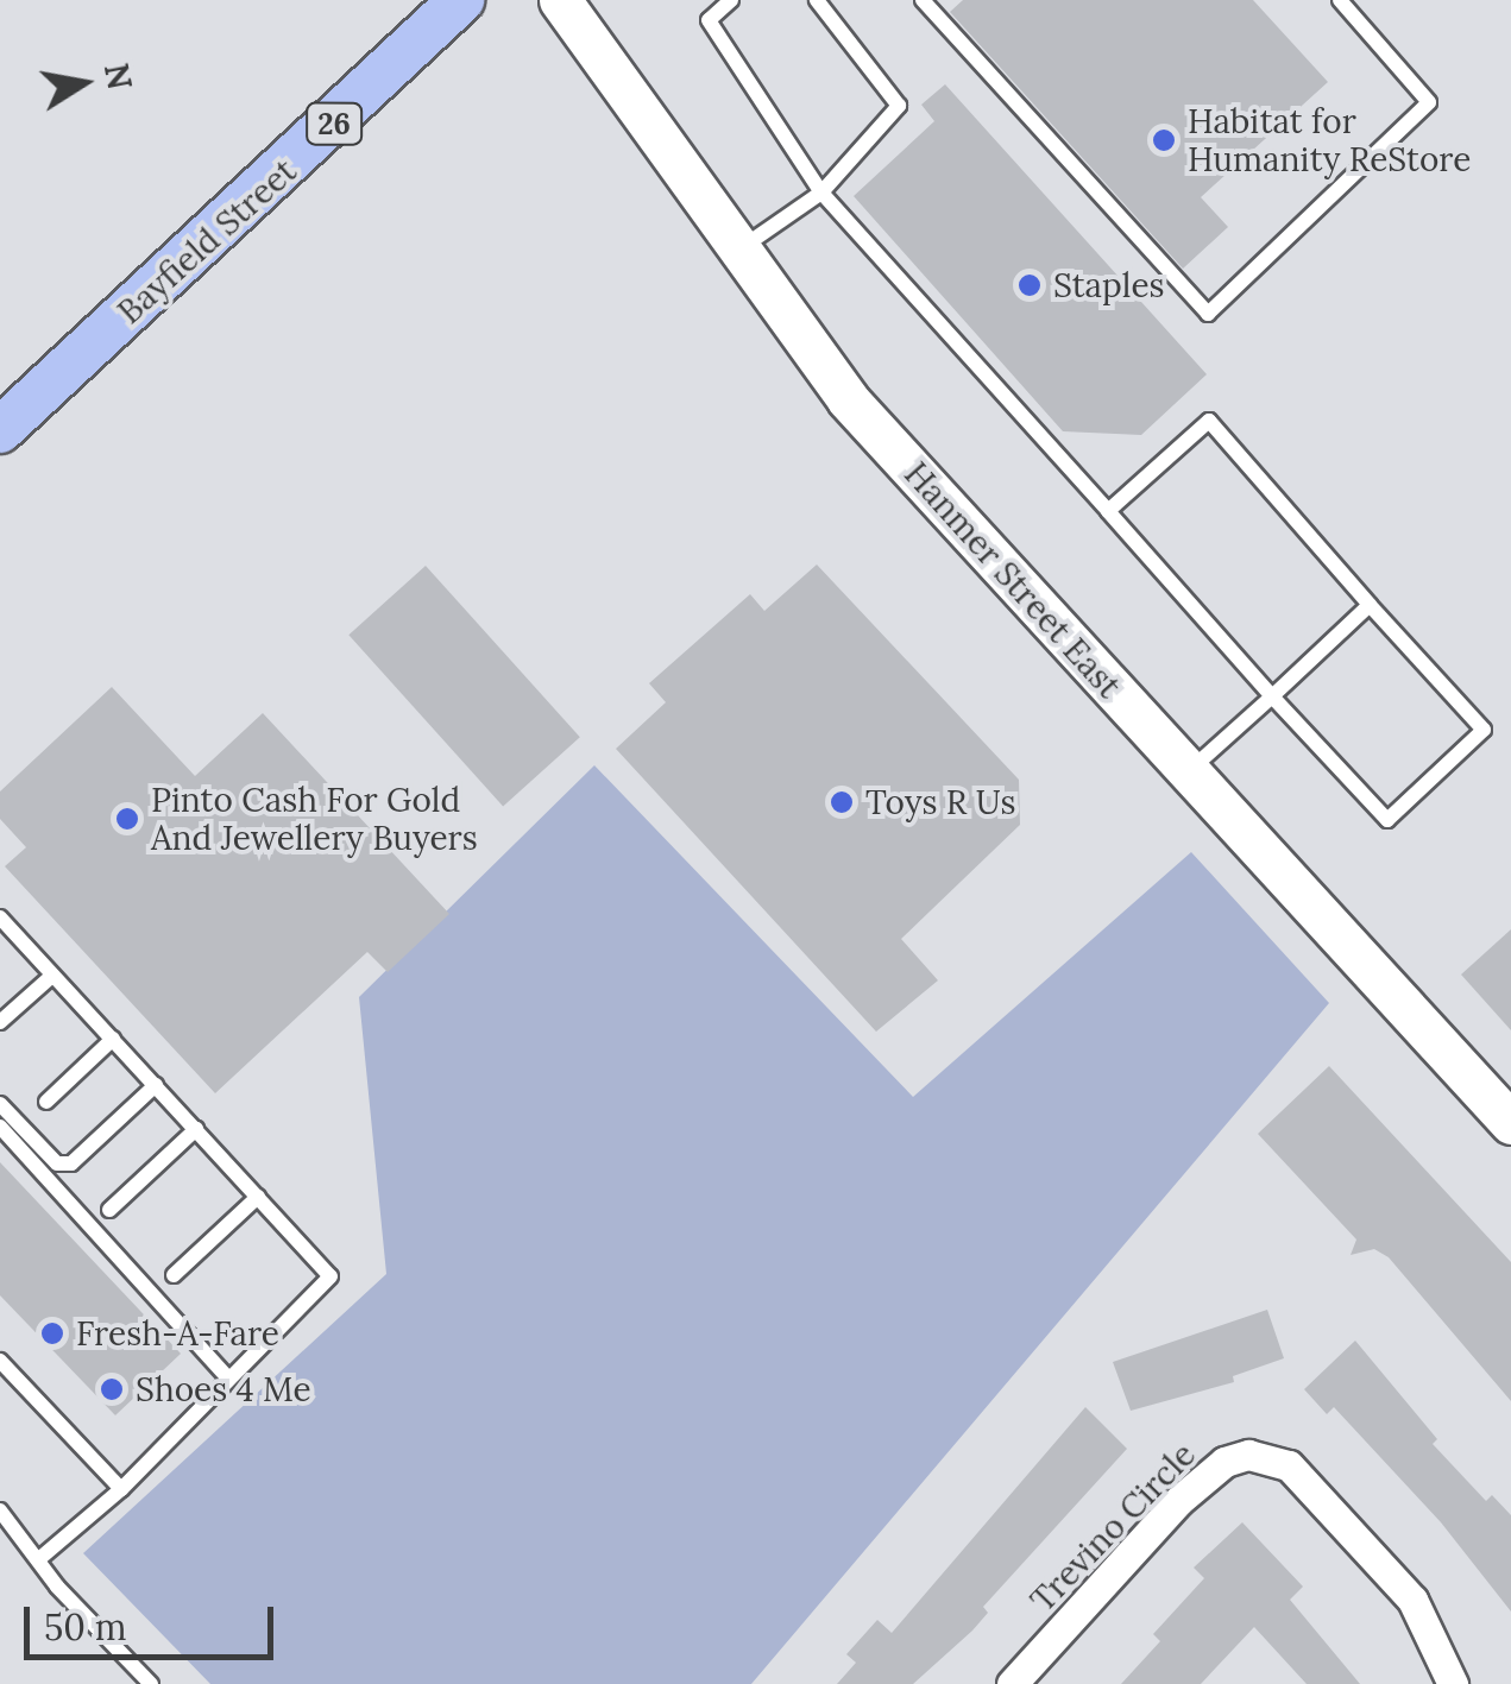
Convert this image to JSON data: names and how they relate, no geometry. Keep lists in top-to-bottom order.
{
  "streets": {
    "main road": ["26", "Bayfield Street"],
    "street": ["Hanmer Street East", "Trevino Circle"]
  },
  "places": [
    "Habitat for Humanity ReStore",
    "Staples",
    "Toys R Us",
    "Pinto Cash For Gold And Jewellery Buyers",
    "Fresh-A-Fare",
    "Shoes 4 Me"
  ],
  "scale_bar": "50 m",
  "north": "right"
}
